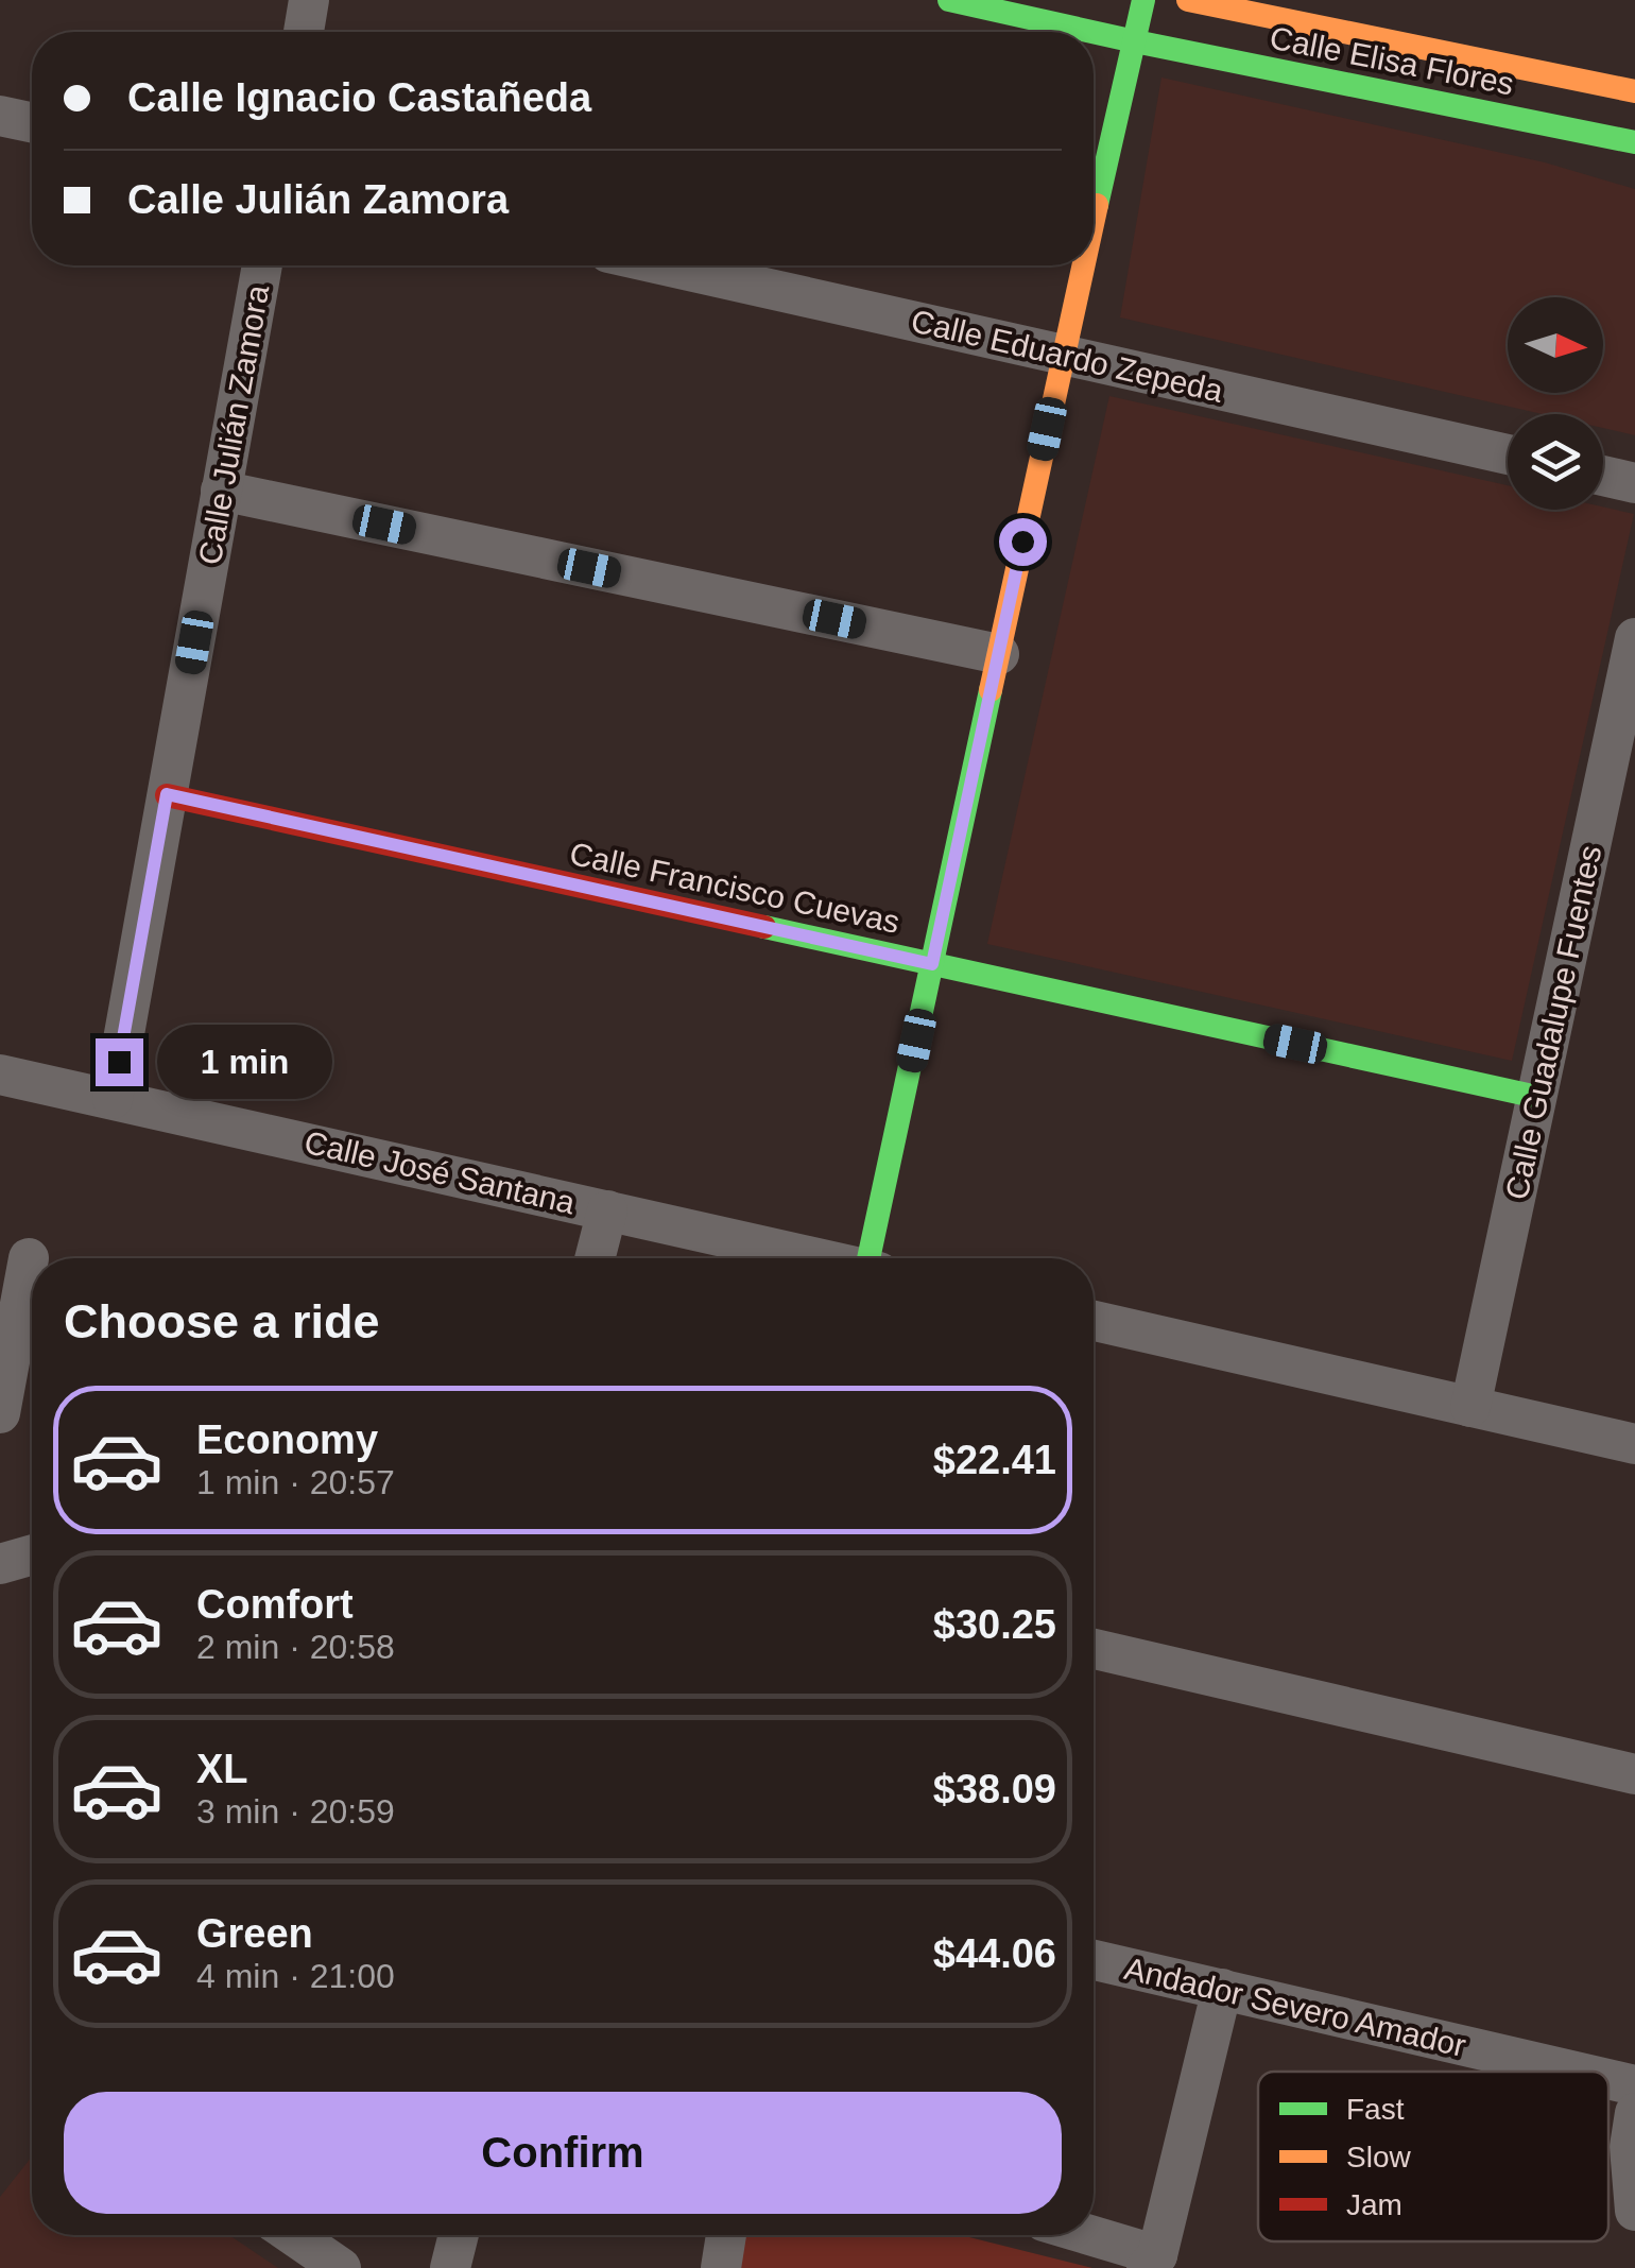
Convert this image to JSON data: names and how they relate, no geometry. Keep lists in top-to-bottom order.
{
  "streets": {
    "street": [
      "Calle Elisa Flores",
      "Calle Eduardo Zepeda",
      "Calle Julián Zamora",
      "Calle Francisco Cuevas",
      "Calle Guadalupe Fuentes",
      "Calle José Santana",
      "Andador Severo Amador"
    ]
  },
  "crossings": [
    ["Calle Julián Zamora", "Calle Francisco Cuevas"],
    ["Calle Julián Zamora", "Calle José Santana"],
    ["Calle Francisco Cuevas", "Calle Guadalupe Fuentes"]
  ],
  "legend": ["Fast", "Slow", "Jam"],
  "north": "right",
  "page": {
    "banner": ["Calle Ignacio Castañeda", "Calle Julián Zamora"],
    "bubble": "1 min",
    "heading": "Choose a ride",
    "list": [
      {
        "name": "Economy",
        "note": "1 min · 20:57",
        "value": "$22.41"
      },
      {
        "name": "Comfort",
        "note": "2 min · 20:58",
        "value": "$30.25"
      },
      {
        "name": "XL",
        "note": "3 min · 20:59",
        "value": "$38.09"
      },
      {
        "name": "Green",
        "note": "4 min · 21:00",
        "value": "$44.06"
      }
    ],
    "buttons": "Confirm"
  }
}
